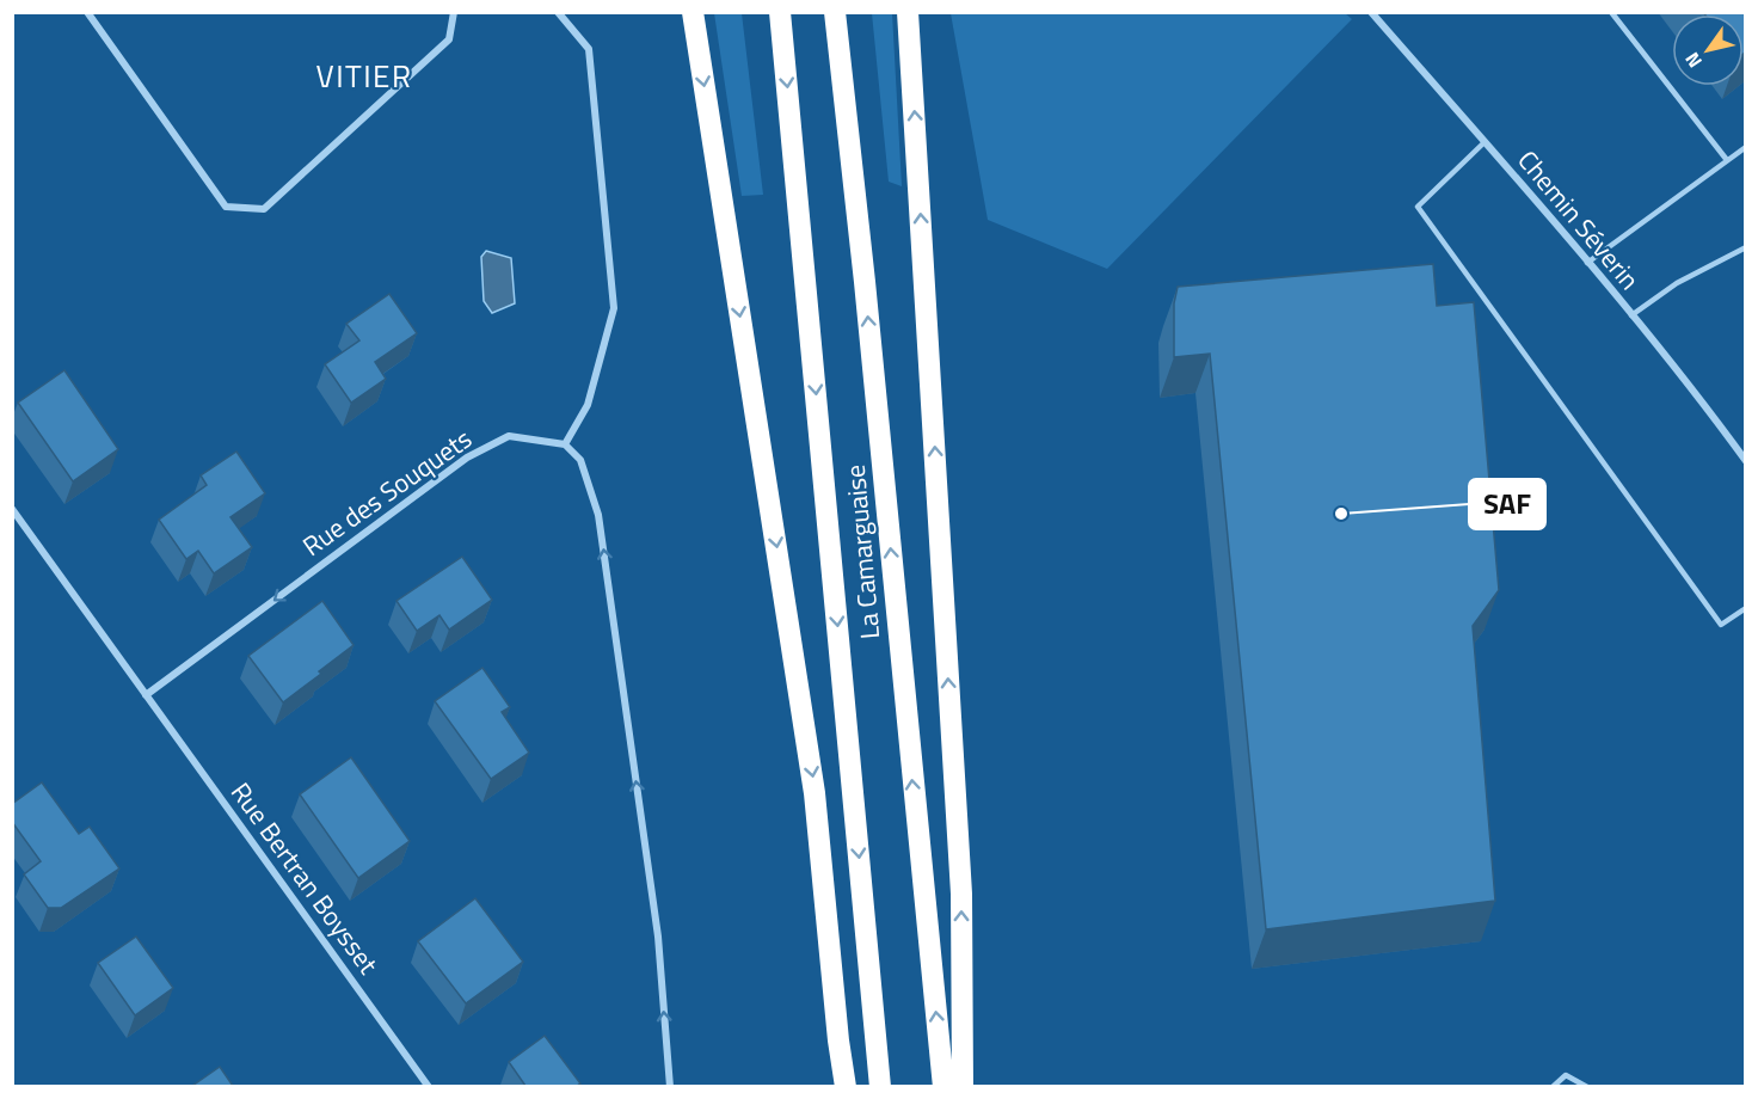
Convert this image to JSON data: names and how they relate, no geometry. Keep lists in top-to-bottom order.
{
  "streets": {
    "highway": ["La Camarguaise"],
    "street": ["Chemin Séverin", "Rue des Souquets", "Rue Bertran Boysset"]
  },
  "crossings": [
    ["Rue des Souquets", "Rue Bertran Boysset"]
  ],
  "one_way": ["Rue des Souquets"],
  "districts": ["VITIER"],
  "places": ["SAF"],
  "north": "bottom left"
}
